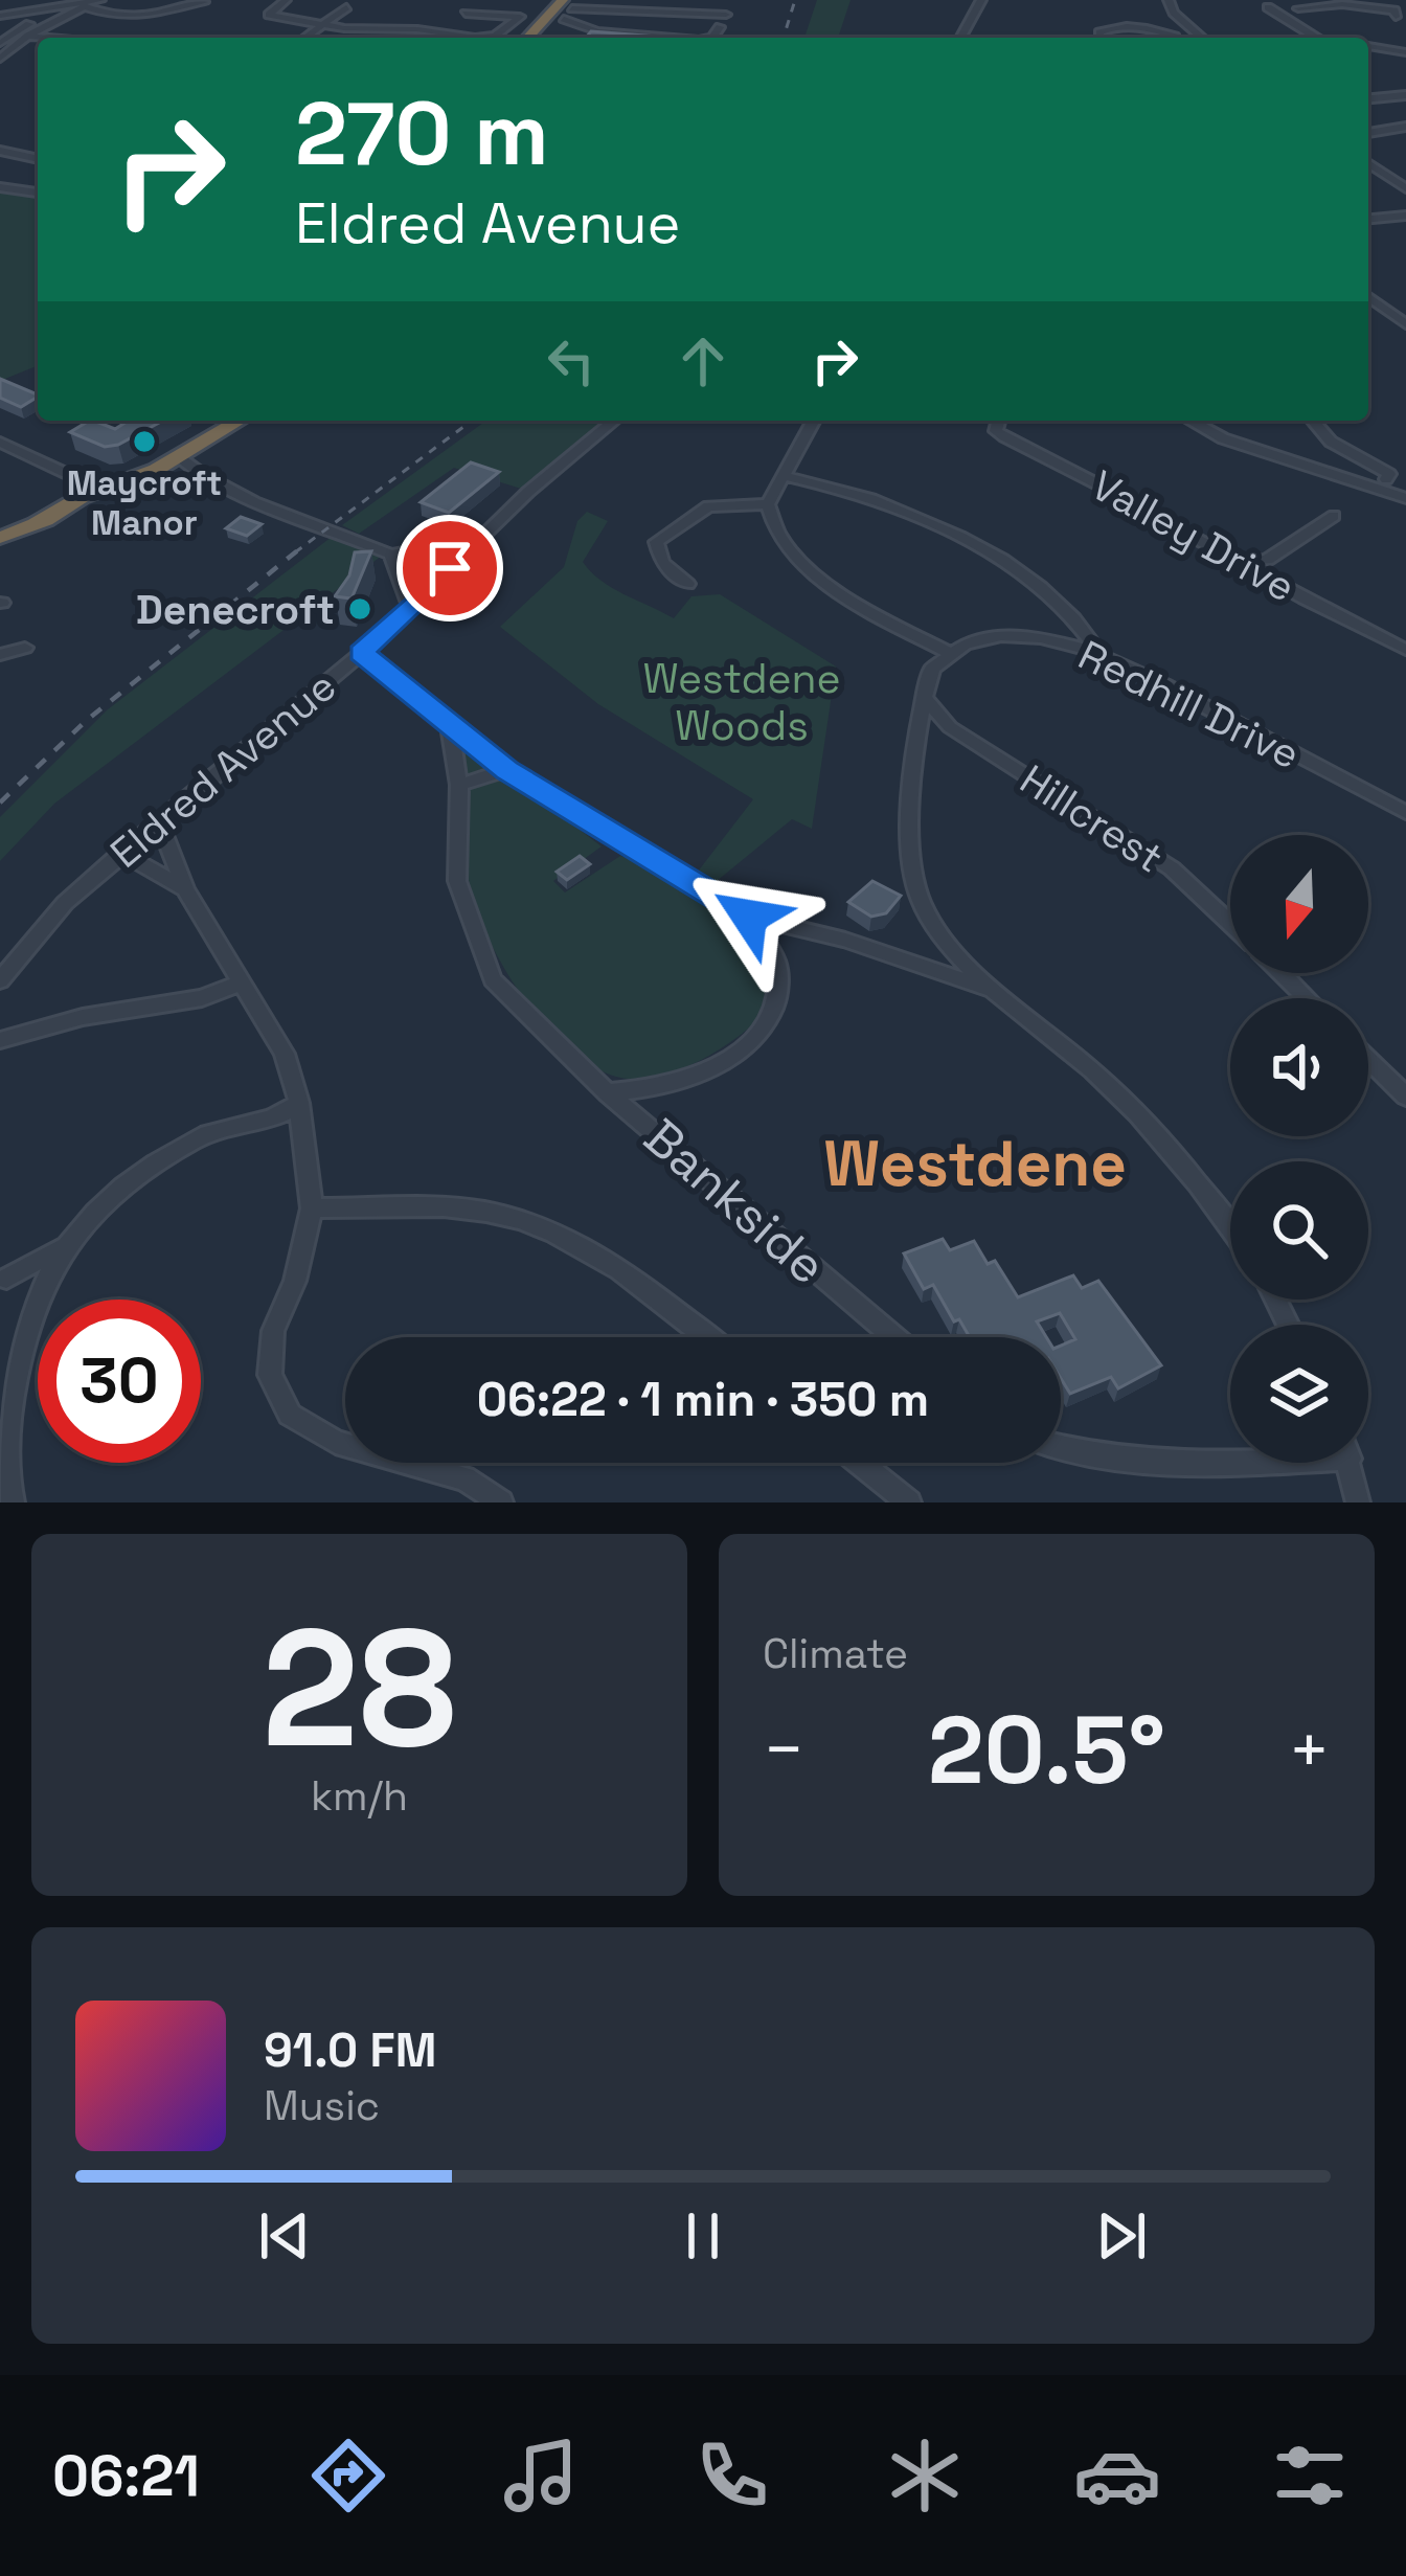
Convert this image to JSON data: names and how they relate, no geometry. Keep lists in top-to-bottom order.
{
  "streets": {
    "street": [
      "Valley Drive",
      "Redhill Drive",
      "Eldred Avenue",
      "Hillcrest",
      "Bankside"
    ]
  },
  "districts": ["Westdene"],
  "parks": ["Westdene Woods"],
  "places": ["Maycroft Manor", "Denecroft"],
  "north": "bottom",
  "page": {
    "turn": ["270 m", "Eldred Avenue"],
    "limit": "30",
    "trip": "06:22 · 1 min · 350 m",
    "tile": [
      ["28", "km/h"],
      "Climate"
    ],
    "heat": ["−", "20.5°", "+"],
    "song": ["91.0 FM", "Music"],
    "tabs": "06:21"
  }
}
